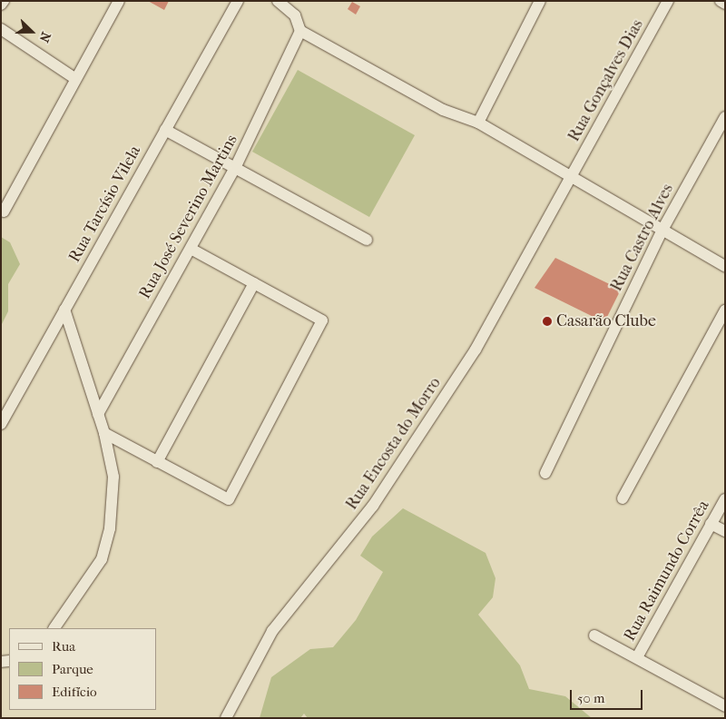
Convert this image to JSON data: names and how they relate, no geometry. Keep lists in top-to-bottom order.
{
  "streets": {
    "street": [
      "Rua Gonçalves Dias",
      "Rua Tarcísio Vilela",
      "Rua José Severino Martins",
      "Rua Castro Alves",
      "Rua Encosta do Morro",
      "Rua Raimundo Corrêa"
    ]
  },
  "crossings": [
    ["Rua Gonçalves Dias", "Rua Encosta do Morro"]
  ],
  "places": ["Casarão Clube"],
  "legend": ["Rua", "Parque", "Edifício"],
  "scale_bar": "50 m",
  "north": "right"
}
